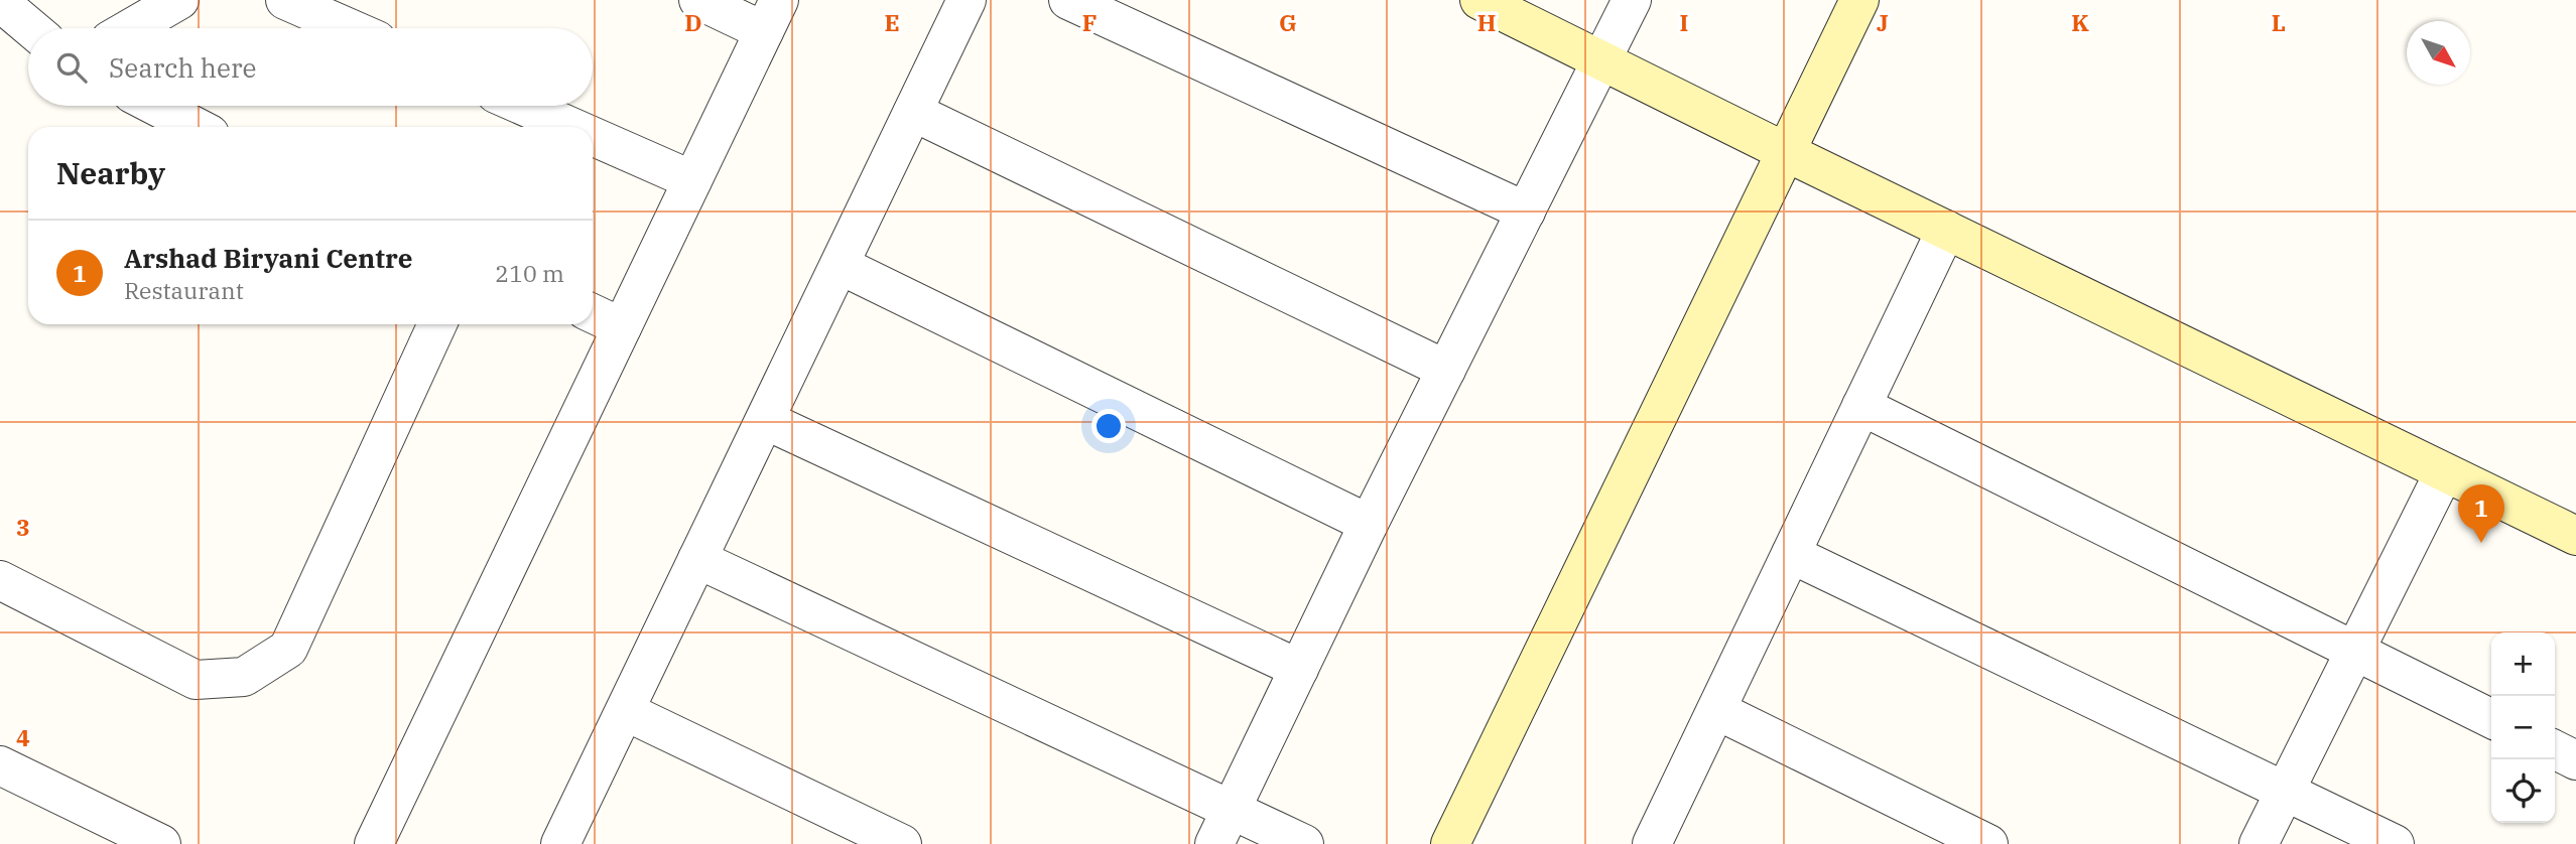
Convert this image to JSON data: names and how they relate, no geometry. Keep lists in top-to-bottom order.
{
  "north": "bottom right",
  "page": {
    "search": "Search here",
    "heading": "Nearby",
    "list": [
      {
        "mark": "1",
        "name": "Arshad Biryani Centre",
        "note": "Restaurant",
        "value": "210 m"
      }
    ],
    "pins": "1",
    "map_buttons": ["+", "−"]
  },
  "grid": {
    "columns": [
      "D",
      "E",
      "F",
      "G",
      "H",
      "I",
      "J",
      "K",
      "L"
    ],
    "rows": ["3", "4"]
  }
}
